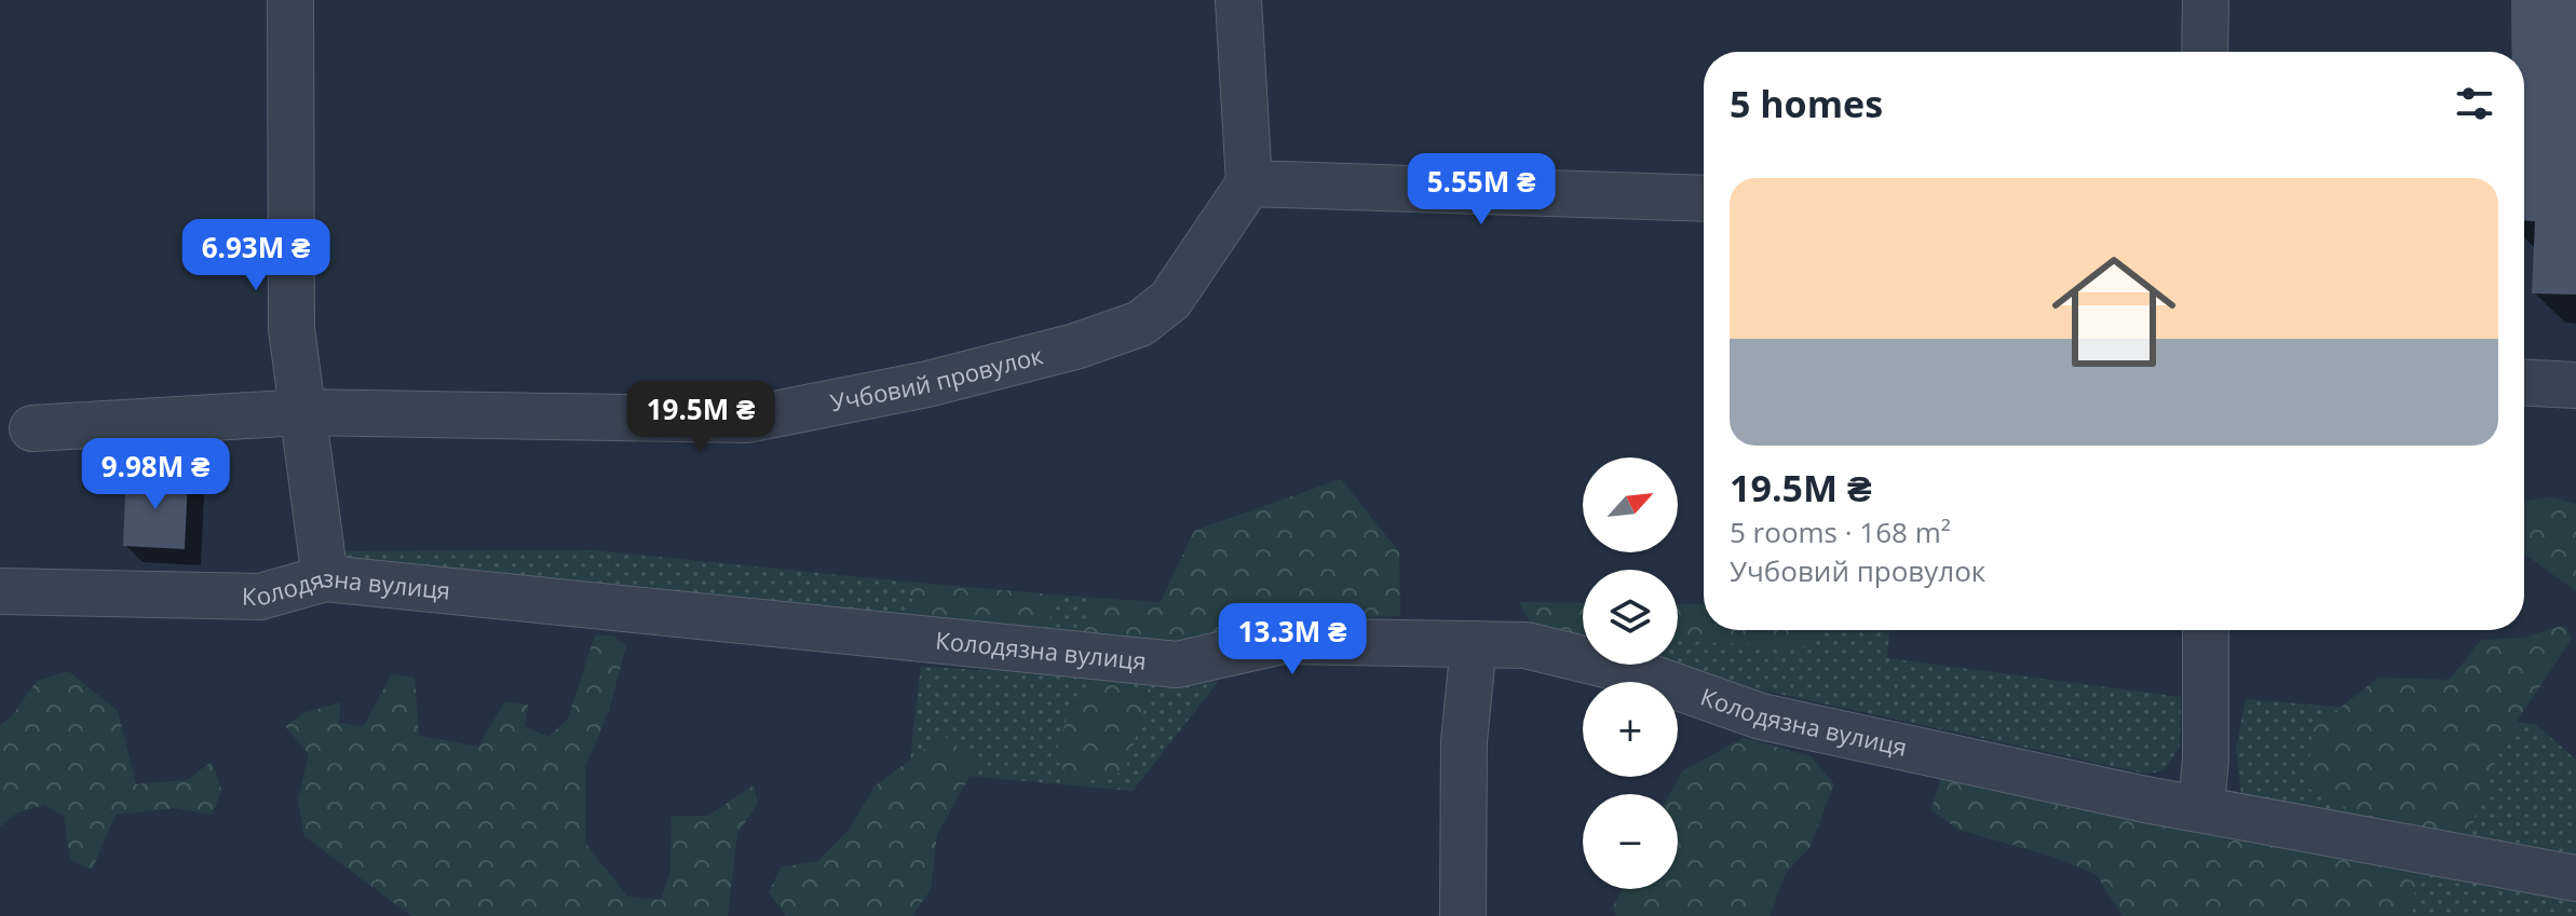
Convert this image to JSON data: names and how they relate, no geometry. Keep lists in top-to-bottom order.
{
  "streets": {
    "street": ["Учбовий провулок", "Колодязна вулиця"]
  },
  "north": "top right",
  "page": {
    "heading": "5 homes",
    "price": [
      "5.55M ₴",
      "6.93M ₴",
      "19.5M ₴",
      "9.98M ₴",
      "13.3M ₴"
    ],
    "list": [
      {
        "name": "19.5M ₴",
        "note": "5 rooms · 168 m² · Учбовий провулок"
      }
    ],
    "map_buttons": ["+", "−"]
  }
}
